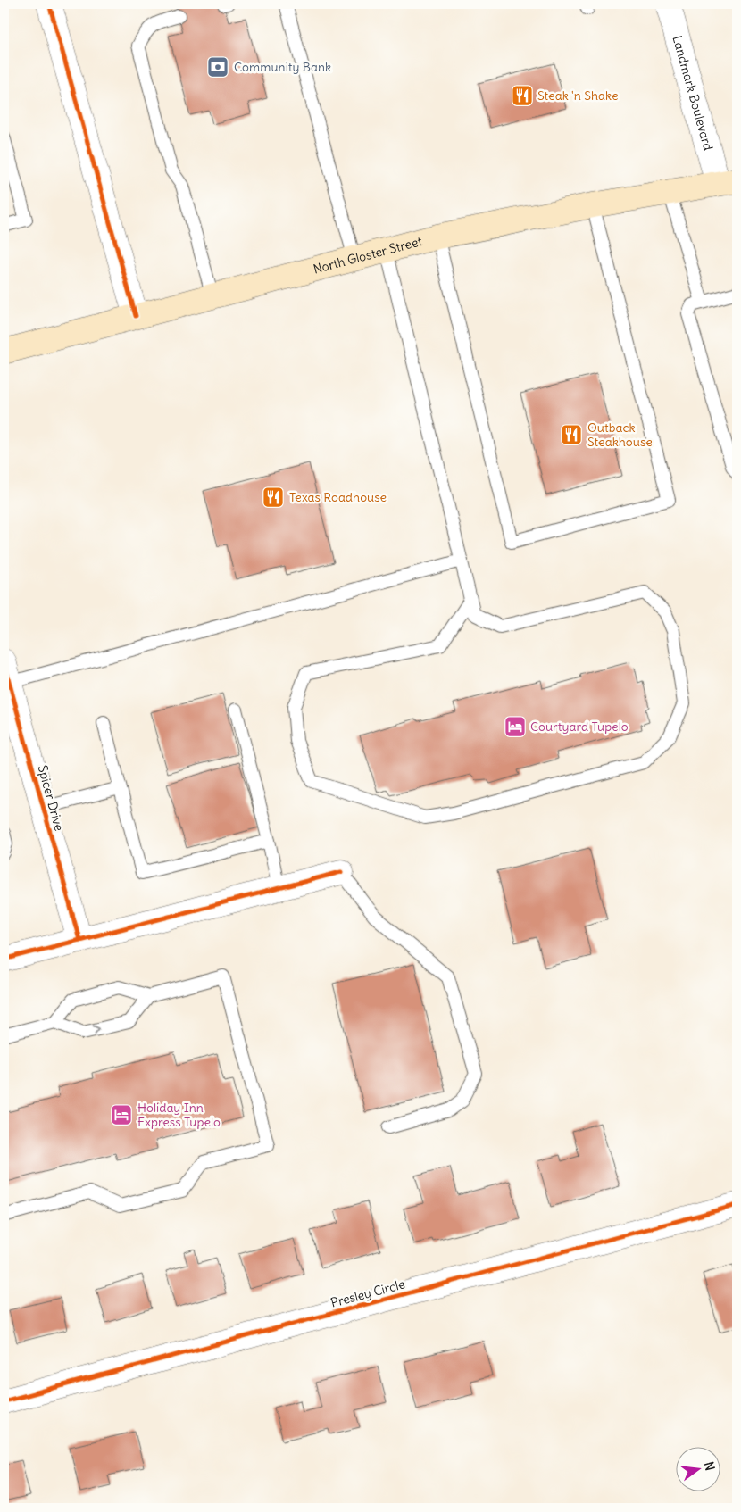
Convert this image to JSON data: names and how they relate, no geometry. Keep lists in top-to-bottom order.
{
  "streets": {
    "main road": ["North Gloster Street"],
    "street": ["Landmark Boulevard", "Spicer Drive", "Presley Circle"]
  },
  "crossings": [
    ["Landmark Boulevard", "North Gloster Street"]
  ],
  "places": {
    "bank": ["Community Bank"],
    "restaurant": ["Steak 'n Shake", "Outback Steakhouse", "Texas Roadhouse"],
    "hotel": ["Courtyard Tupelo", "Holiday Inn Express Tupelo"]
  },
  "north": "right"
}
